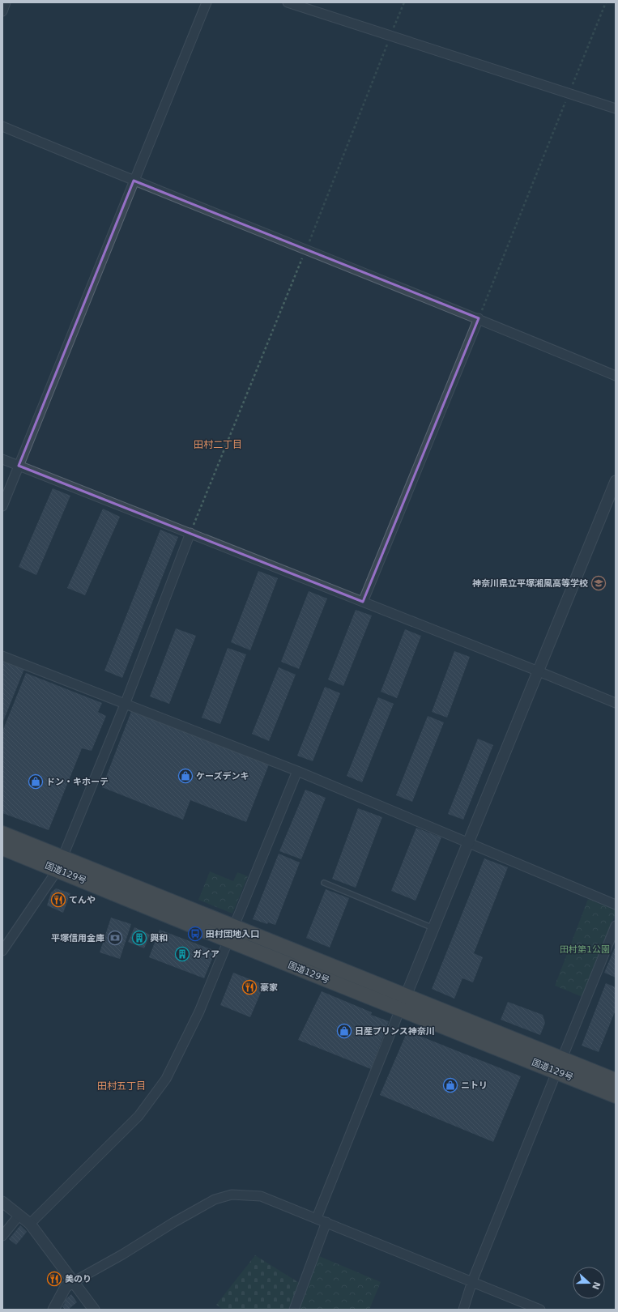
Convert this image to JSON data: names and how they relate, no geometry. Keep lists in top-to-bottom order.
{
  "streets": {
    "highway": ["国道129号"]
  },
  "districts": ["田村二丁目", "田村五丁目"],
  "parks": ["田村第1公園"],
  "places": {
    "school or university": ["神奈川県立平塚湘風高等学校"],
    "shop": [
      "ケーズデンキ",
      "ドン・キホーテ",
      "日産プリンス神奈川",
      "ニトリ"
    ],
    "restaurant": ["てんや", "豪家", "美のり"],
    "bus stop": ["田村団地入口"],
    "bank": ["平塚信用金庫"],
    "building": ["興和", "ガイア"]
  },
  "north": "right"
}
